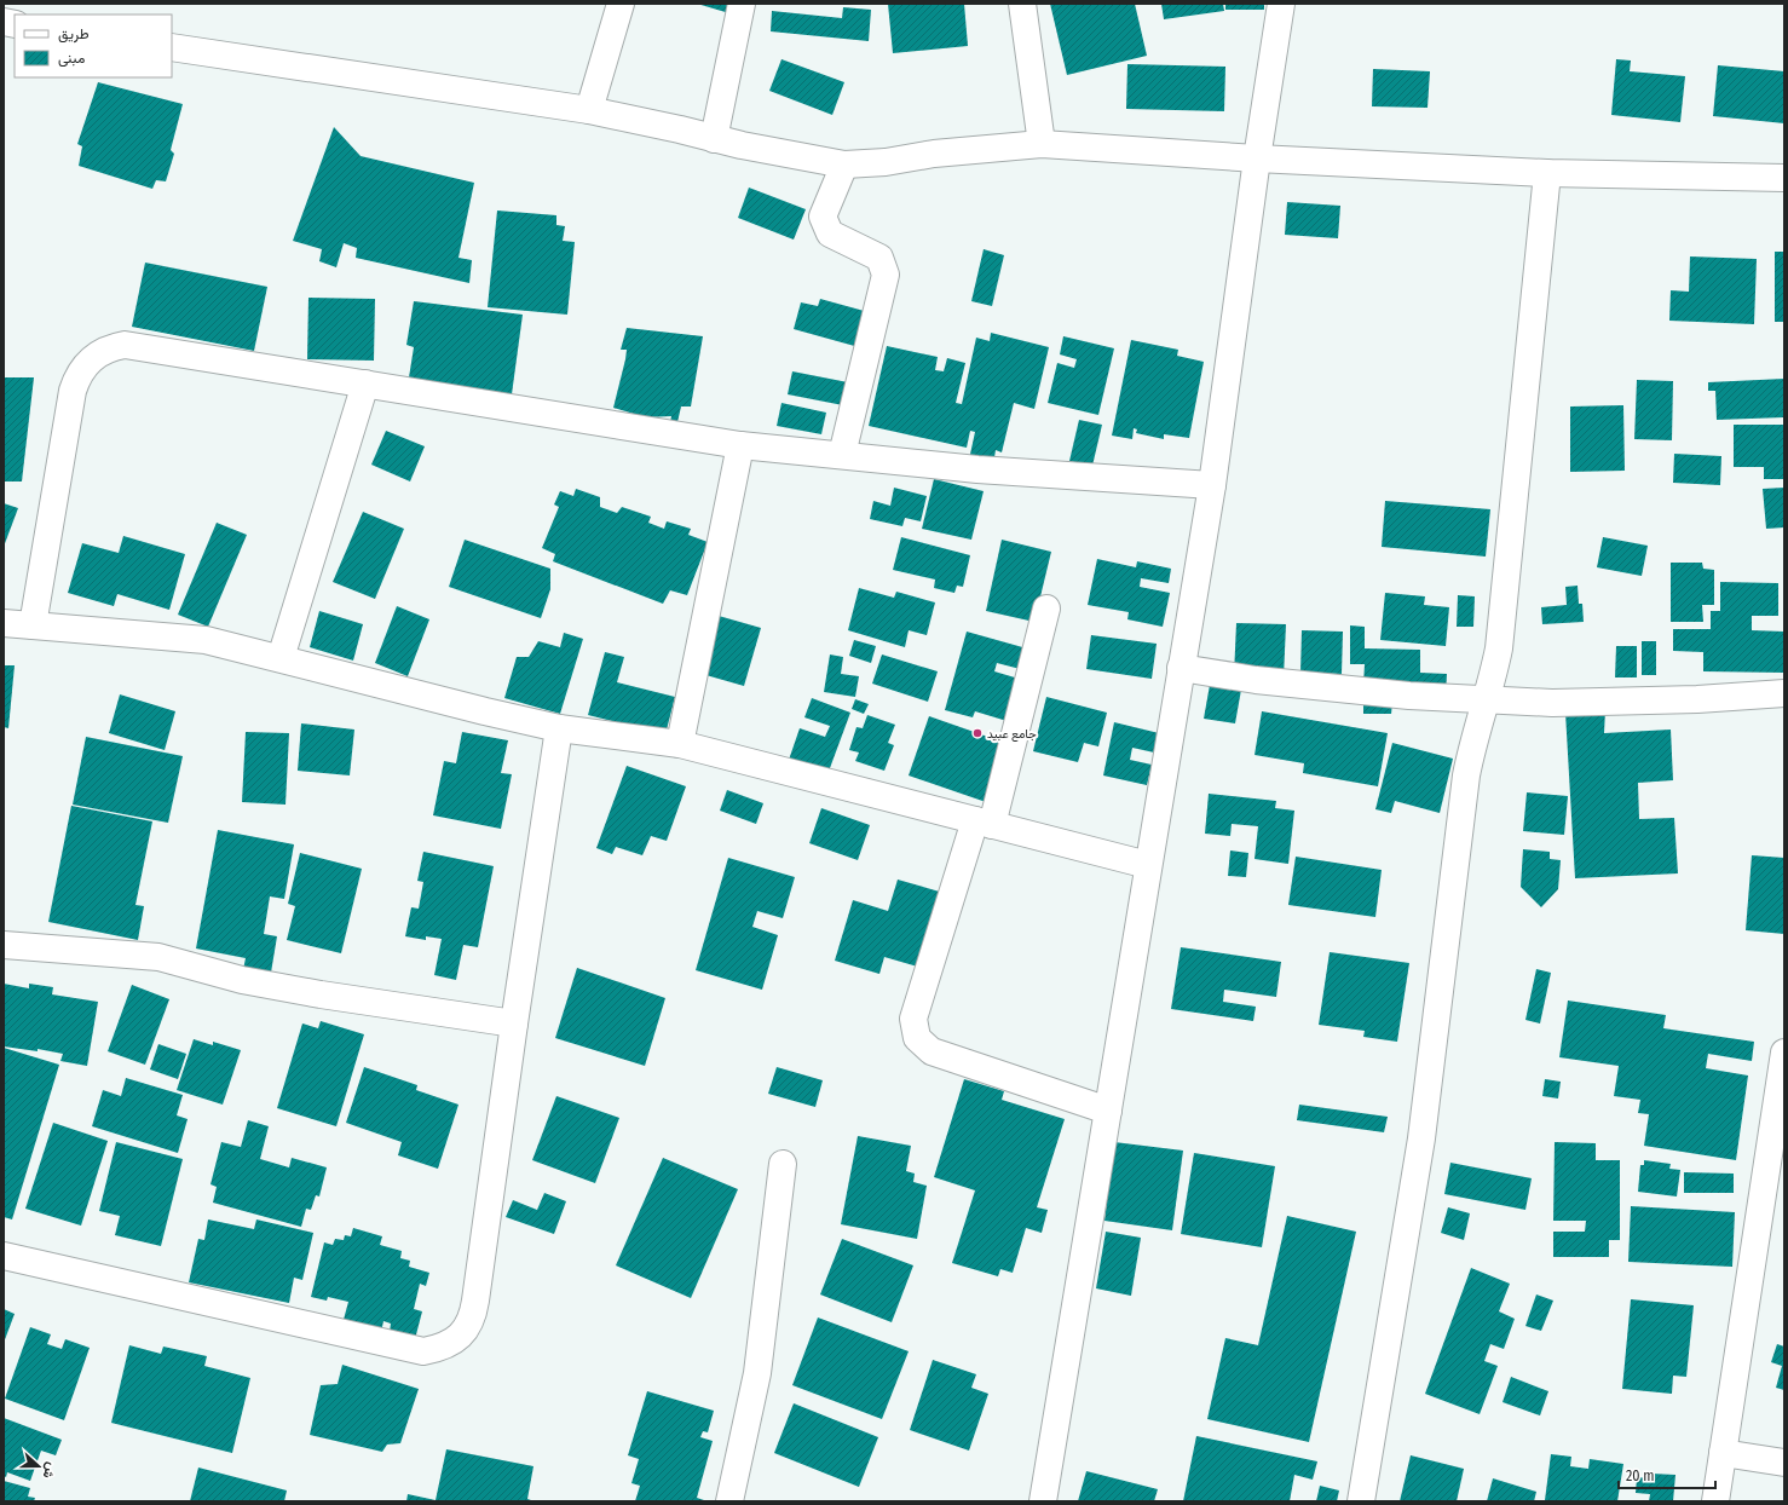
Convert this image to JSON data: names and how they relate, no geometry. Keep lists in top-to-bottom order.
{
  "places": ["جامع عبيد"],
  "legend": ["طريق", "مبنى"],
  "scale_bar": "20 m",
  "north": "right"
}
